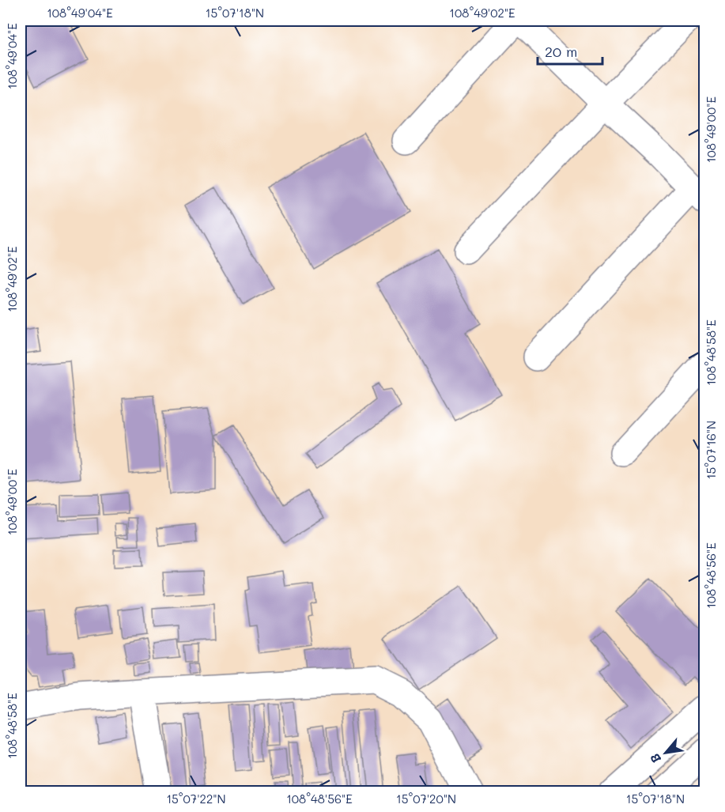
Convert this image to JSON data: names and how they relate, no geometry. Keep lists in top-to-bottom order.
{
  "scale_bar": "20 m",
  "north": "bottom left",
  "coordinates": [
    "108°49'04\"E",
    "15°07'18\"N",
    "108°49'02\"E",
    "108°49'00\"E",
    "108°48'58\"E",
    "15°07'16\"N",
    "108°48'56\"E",
    "15°07'22\"N",
    "15°07'20\"N"
  ]
}
